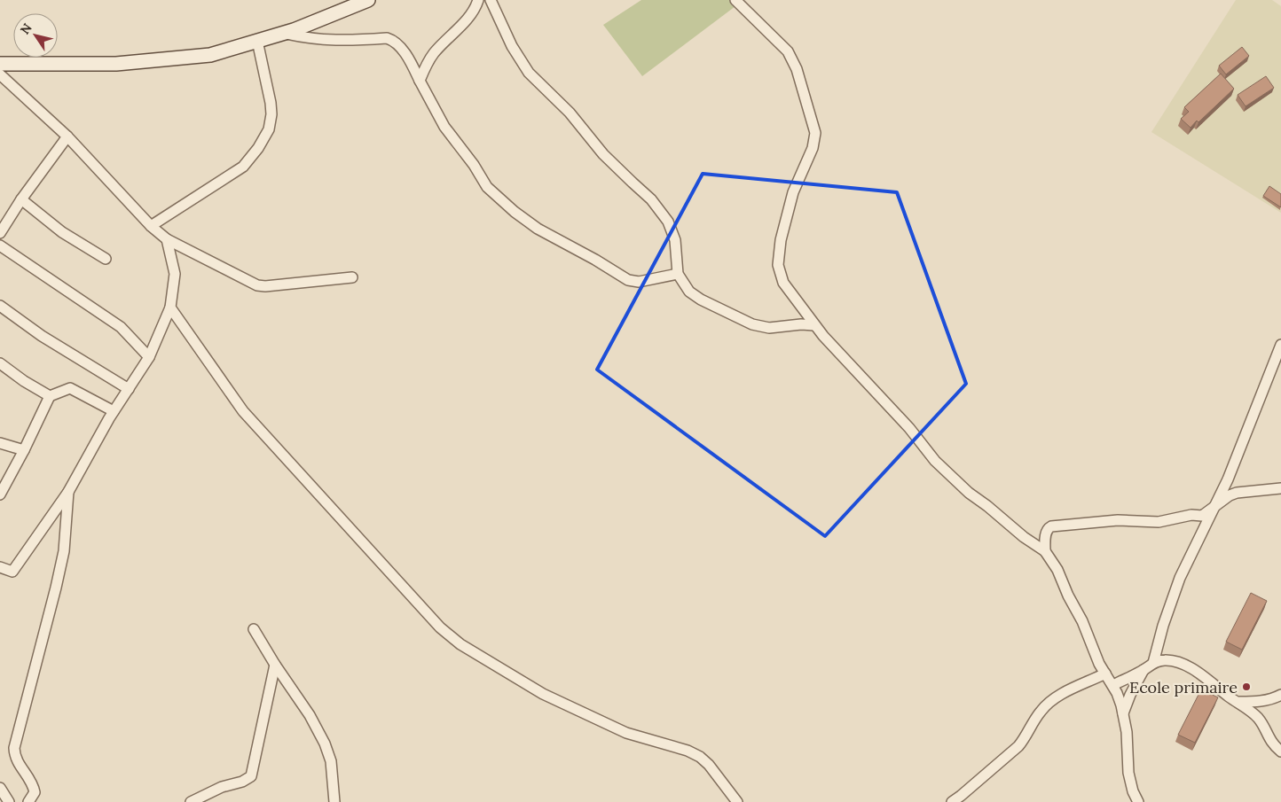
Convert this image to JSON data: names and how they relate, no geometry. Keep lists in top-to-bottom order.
{
  "places": ["Ecole primaire"],
  "north": "top left"
}
